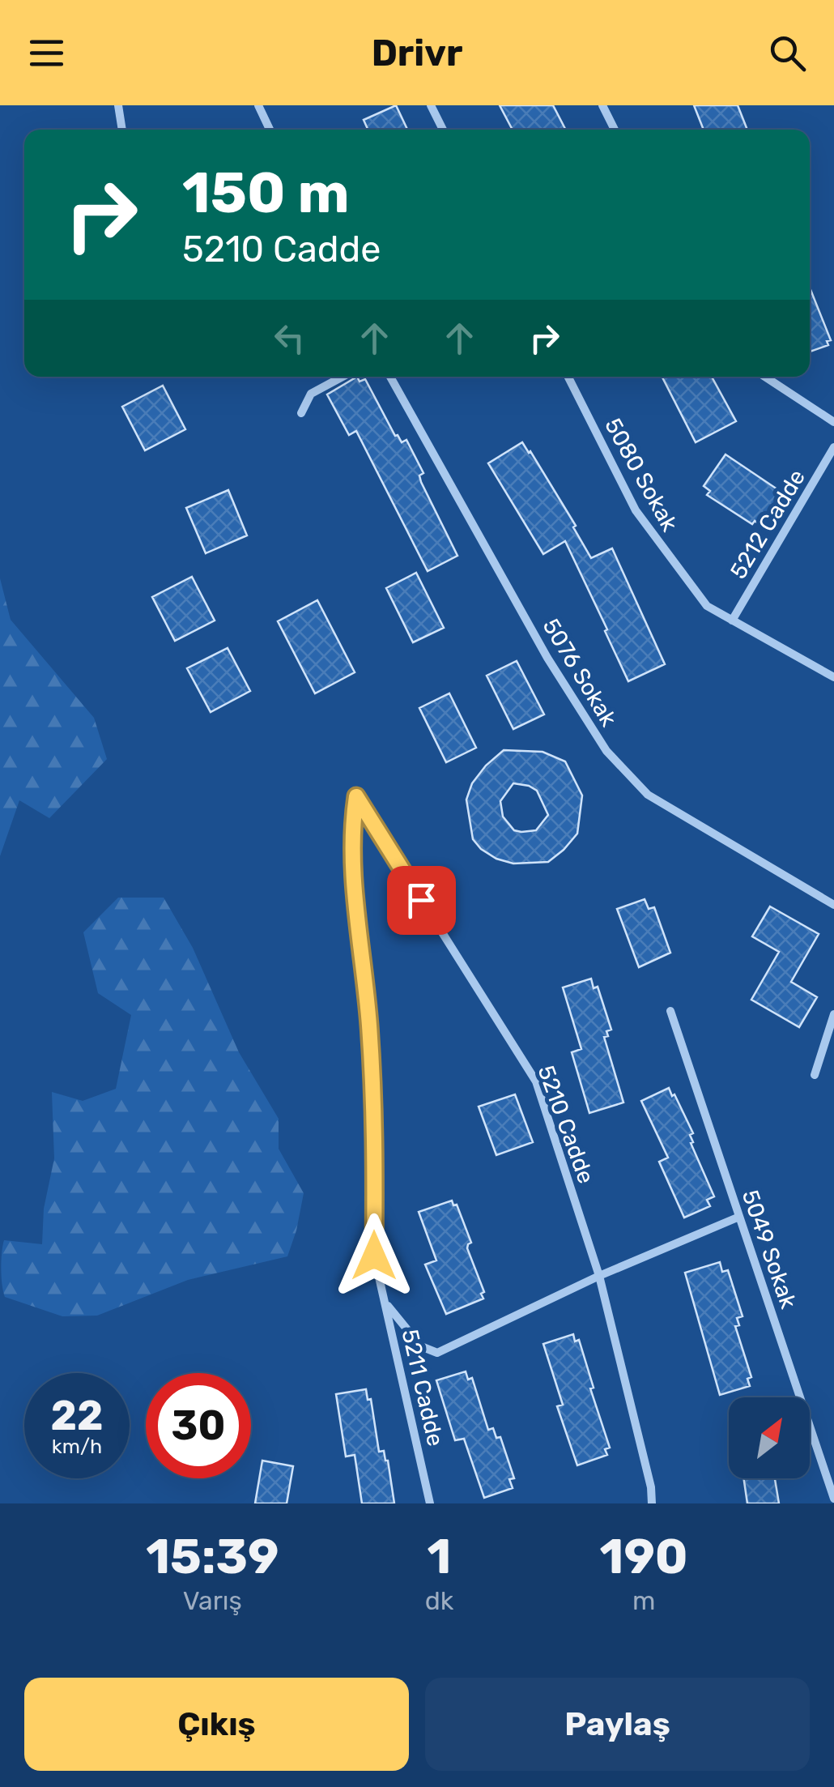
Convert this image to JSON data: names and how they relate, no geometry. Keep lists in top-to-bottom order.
{
  "streets": {
    "street": [
      "5080 Sokak",
      "5212 Cadde",
      "5076 Sokak",
      "5210 Cadde",
      "5049 Sokak",
      "5211 Cadde"
    ]
  },
  "crossings": [
    ["5080 Sokak", "5212 Cadde"],
    ["5210 Cadde", "5211 Cadde"]
  ],
  "north": "top right",
  "page": {
    "header": "Drivr",
    "turn": ["150 m", "5210 Cadde"],
    "speed": "22 km/h",
    "limit": "30",
    "eta": [
      "15:39",
      "Varış",
      "1",
      "dk",
      "190",
      "m"
    ],
    "buttons": ["Çıkış", "Paylaş"]
  }
}
